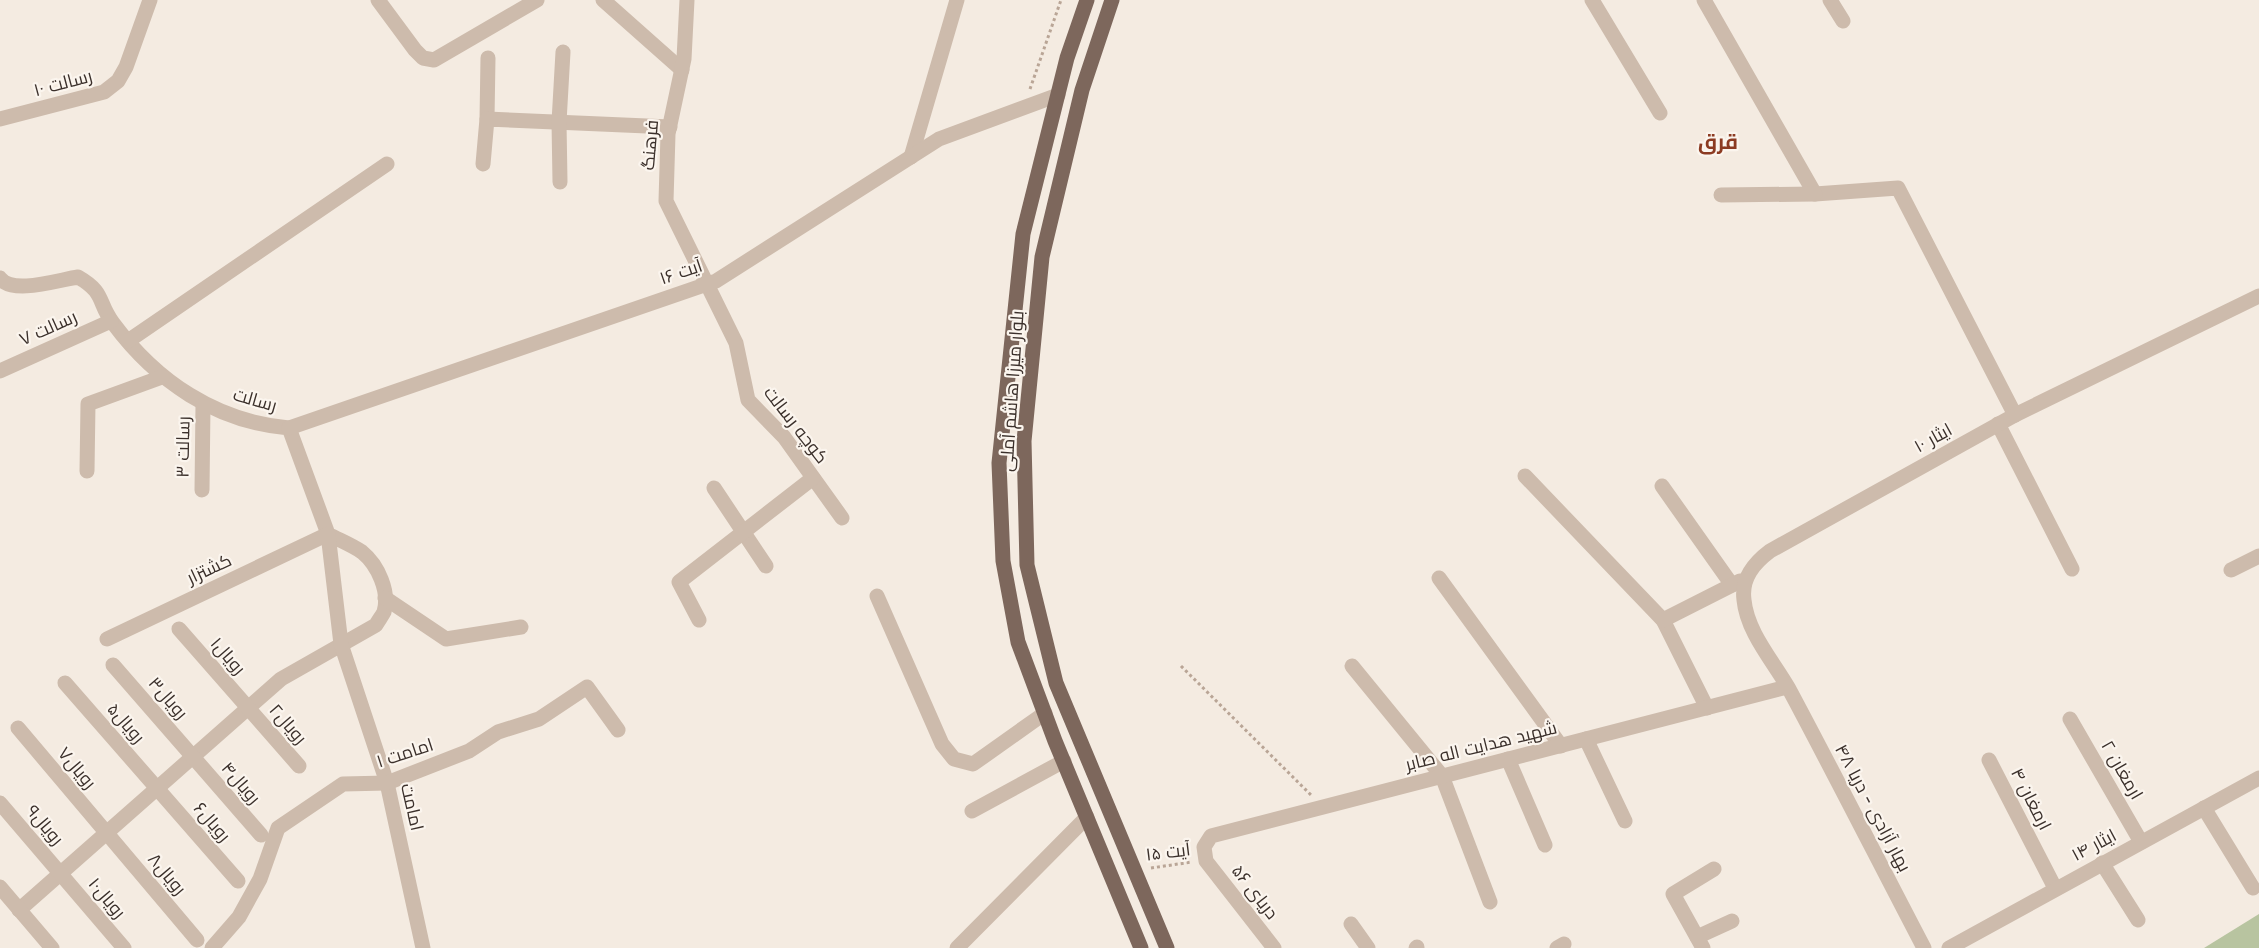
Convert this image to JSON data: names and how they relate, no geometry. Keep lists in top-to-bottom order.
{
  "streets": {
    "main road": ["بلوار میرزا هاشم آملی"],
    "street": [
      "رسالت ۱۰",
      "فرهنگ",
      "آیت ۱۶",
      "رسالت ۷",
      "رسالت",
      "کوچه رسالت",
      "ایثار ۱۰",
      "رسالت ۳",
      "کشتزار",
      "رویال۱",
      "رویال۳",
      "رویال۵",
      "رویال۲",
      "شهید هدایت اله صابر",
      "امامت ۱",
      "رویال۷",
      "ارمغان ۲",
      "رویال۴",
      "ارمغان ۴",
      "امامت",
      "بهار آزادی - دریا ۴۸",
      "رویال۶",
      "رویال۹",
      "ایثار ۱۴",
      "رویال۸",
      "دریای ۵۶",
      "رویال۱۰"
    ],
    "path": ["آیت ۱۵"]
  },
  "crossings": [
    ["فرهنگ", "آیت ۱۶"],
    ["فرهنگ", "کوچه رسالت"],
    ["آیت ۱۶", "بلوار میرزا هاشم آملی"],
    ["آیت ۱۶", "رسالت"],
    ["آیت ۱۶", "کوچه رسالت"],
    ["رسالت ۷", "رسالت"],
    ["بلوار میرزا هاشم آملی", "آیت ۱۵"],
    ["رسالت", "رسالت ۳"],
    ["رسالت", "کشتزار"],
    ["رسالت", "امامت"],
    ["رویال۱", "رویال۲"],
    ["رویال۳", "رویال۴"],
    ["رویال۵", "رویال۶"],
    ["شهید هدایت اله صابر", "بهار آزادی - دریا ۴۸"],
    ["شهید هدایت اله صابر", "آیت ۱۵"],
    ["شهید هدایت اله صابر", "دریای ۵۶"],
    ["امامت ۱", "امامت"],
    ["رویال۷", "رویال۸"],
    ["ارمغان ۲", "ایثار ۱۴"],
    ["ارمغان ۴", "ایثار ۱۴"],
    ["رویال۹", "رویال۱۰"],
    ["آیت ۱۵", "دریای ۵۶"]
  ],
  "districts": ["قرق"]
}
